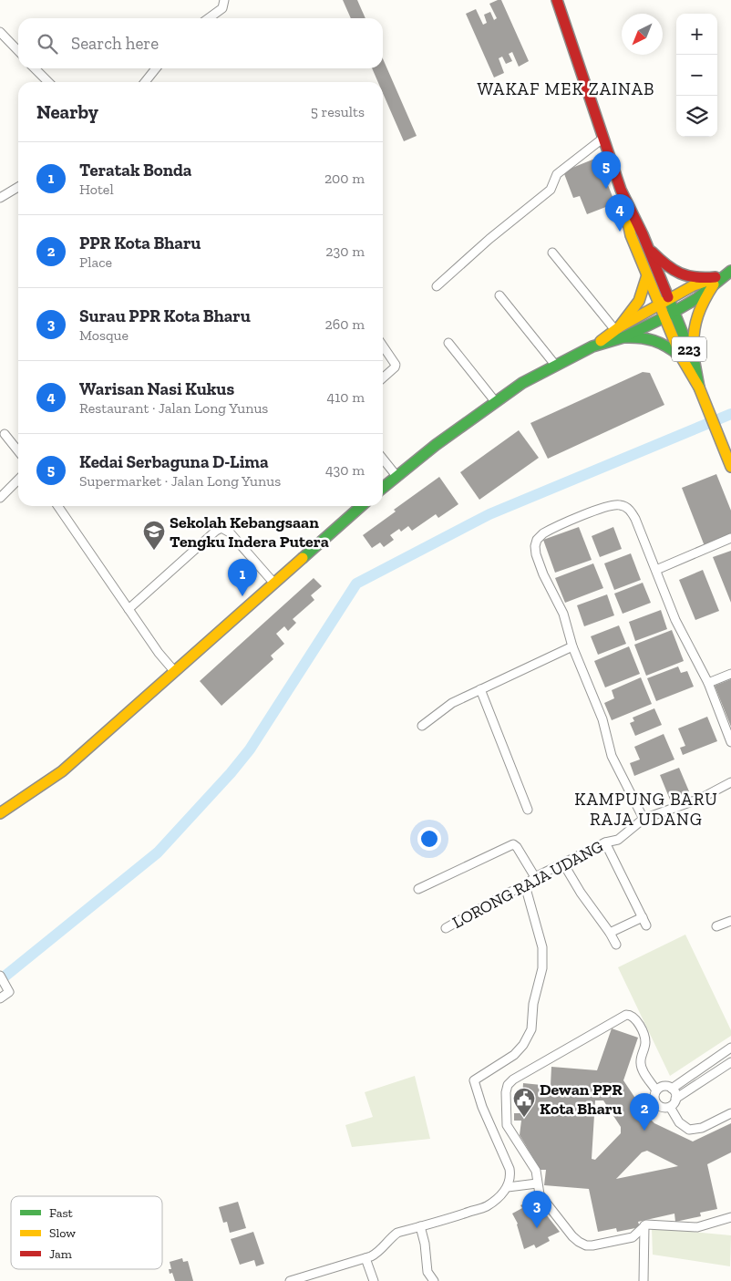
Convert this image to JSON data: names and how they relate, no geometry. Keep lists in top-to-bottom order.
{
  "streets": {
    "main road": ["223"],
    "street": ["LORONG RAJA UDANG"]
  },
  "districts": ["WAKAF MEK ZAINAB", "KAMPUNG BARU RAJA UDANG"],
  "places": {
    "school or university": ["Sekolah Kebangsaan Tengku Indera Putera"],
    "public building": ["Dewan PPR Kota Bharu"]
  },
  "legend": ["Fast", "Slow", "Jam"],
  "north": "bottom left",
  "page": {
    "map_buttons": ["+", "−"],
    "search": "Search here",
    "heading": ["Nearby", "5 results"],
    "list": [
      {
        "mark": "1",
        "name": "Teratak Bonda",
        "note": "Hotel",
        "value": "200 m"
      },
      {
        "mark": "2",
        "name": "PPR Kota Bharu",
        "note": "Place",
        "value": "230 m"
      },
      {
        "mark": "3",
        "name": "Surau PPR Kota Bharu",
        "note": "Mosque",
        "value": "260 m"
      },
      {
        "mark": "4",
        "name": "Warisan Nasi Kukus",
        "note": "Restaurant · Jalan Long Yunus",
        "value": "410 m"
      },
      {
        "mark": "5",
        "name": "Kedai Serbaguna D-Lima",
        "note": "Supermarket · Jalan Long Yunus",
        "value": "430 m"
      }
    ],
    "pins": [
      "5",
      "4",
      "1",
      "2",
      "3"
    ]
  }
}
